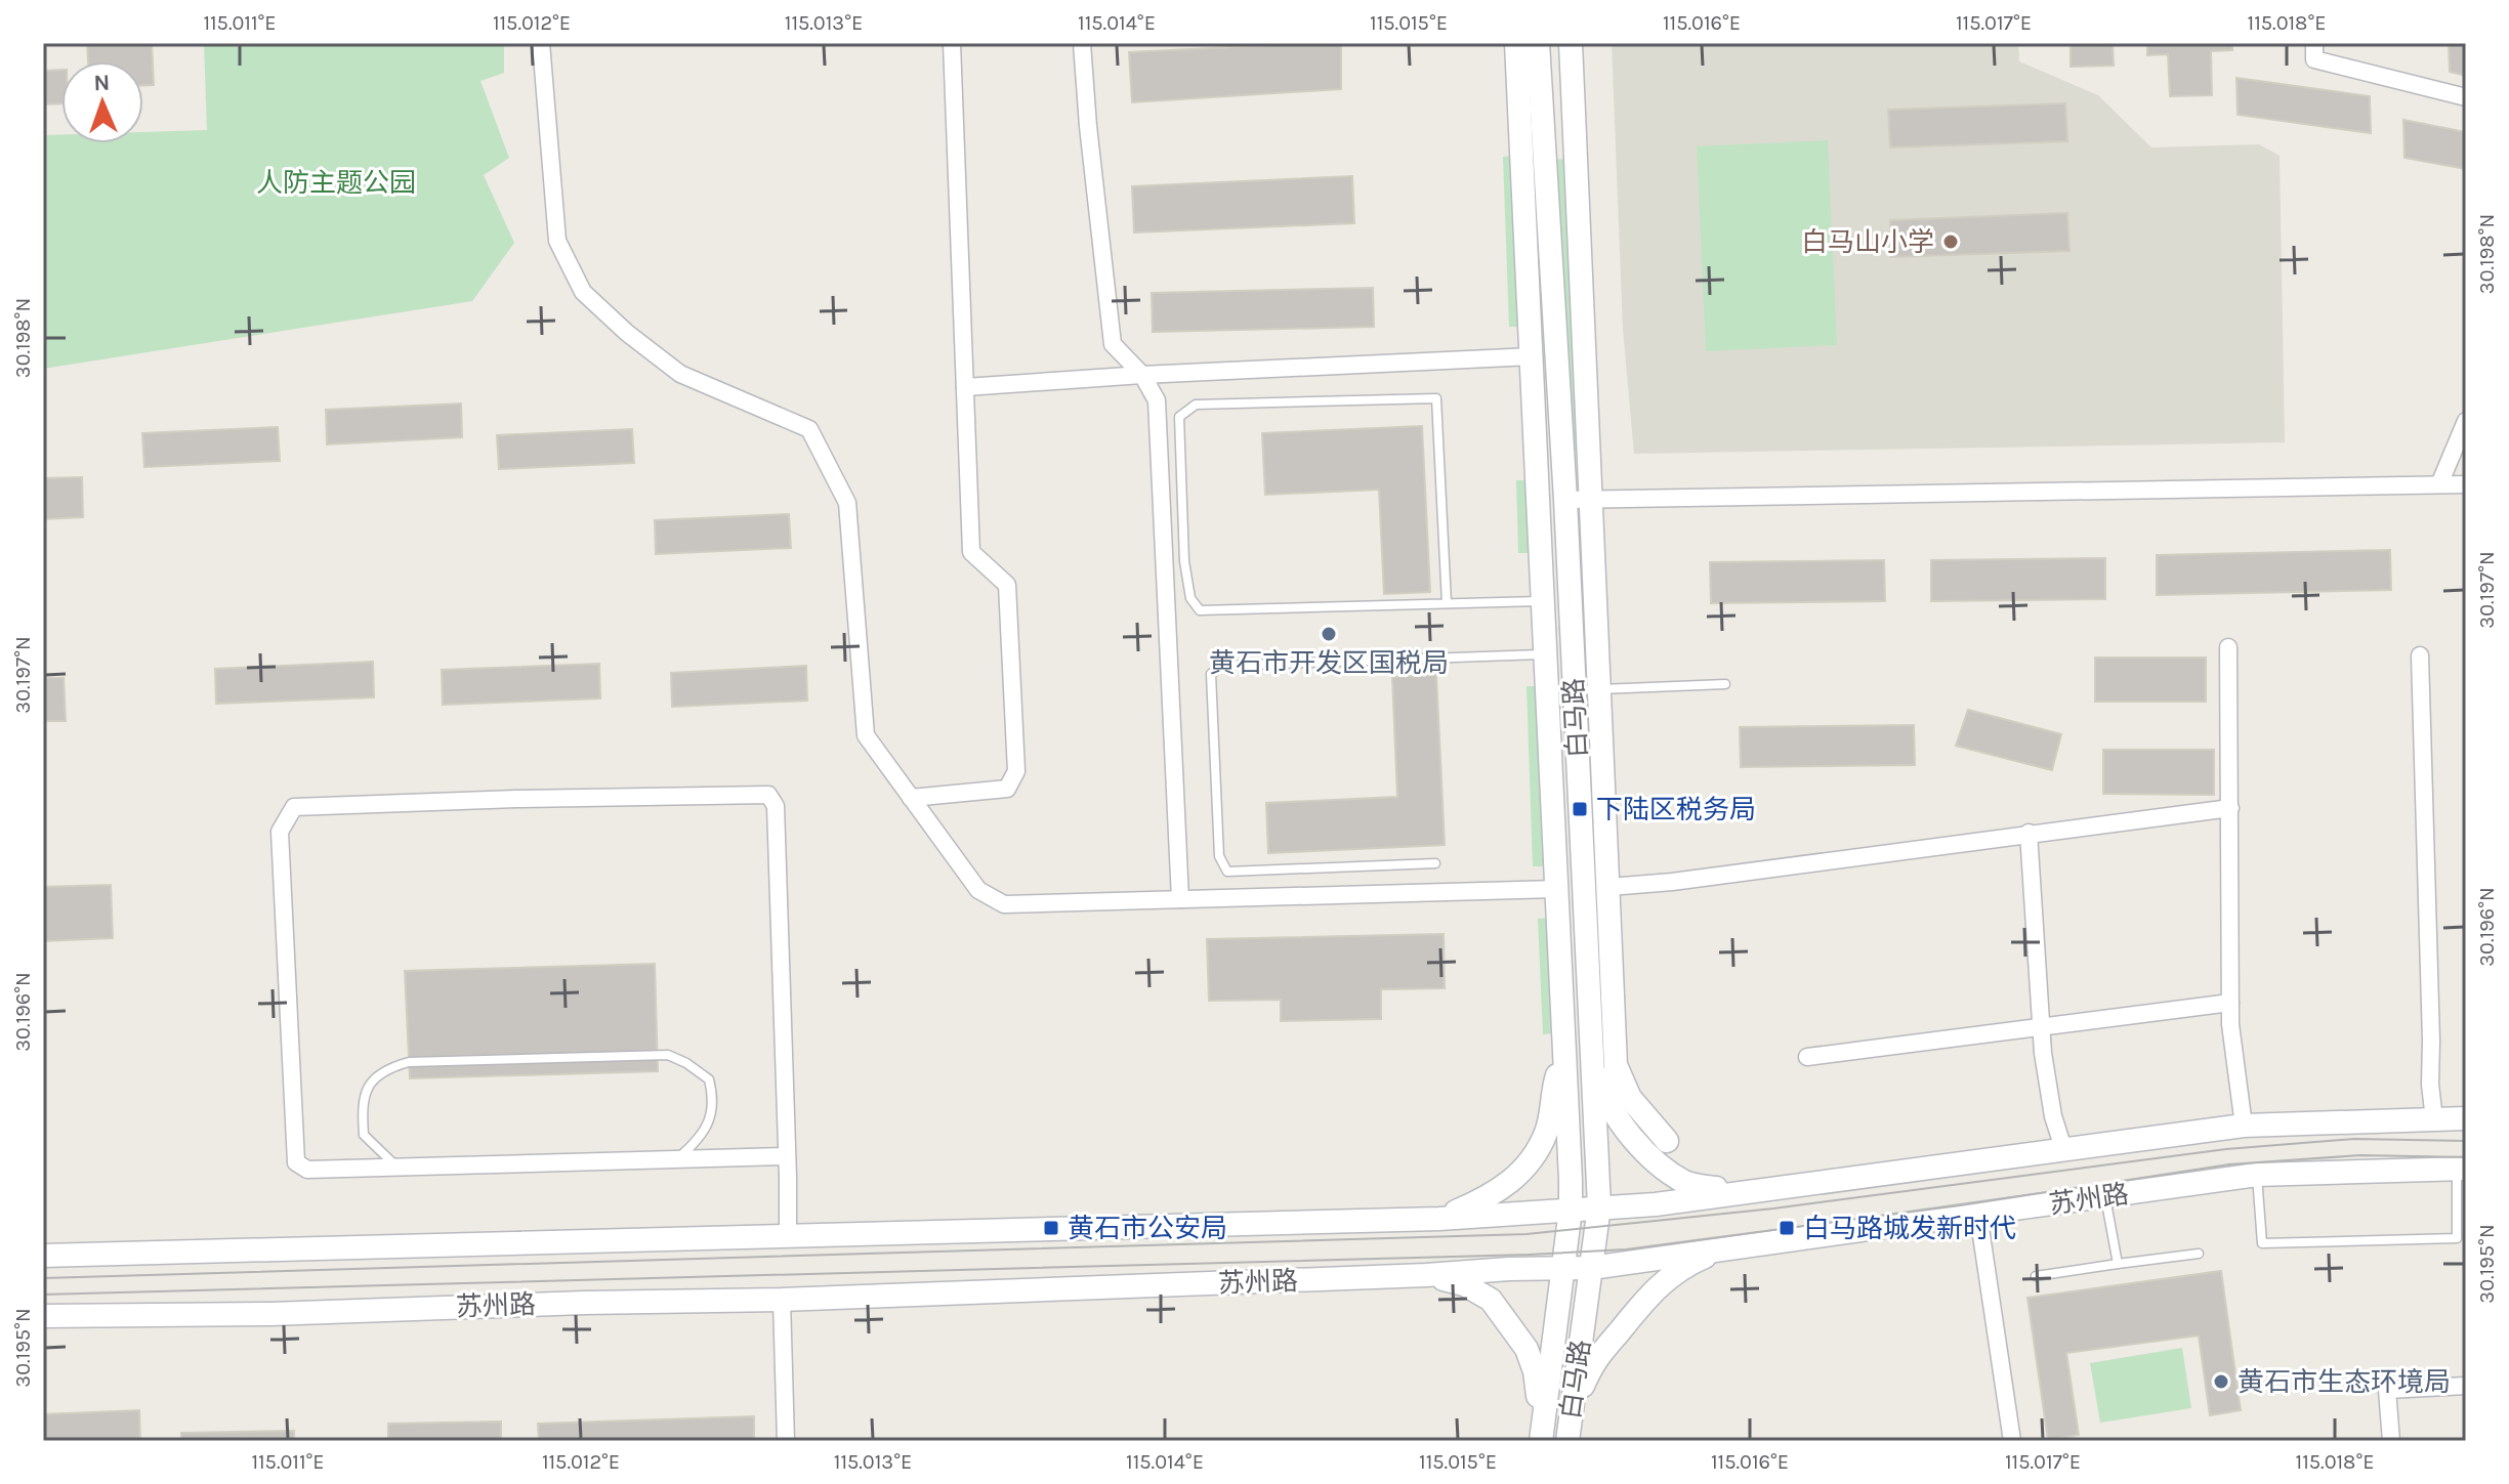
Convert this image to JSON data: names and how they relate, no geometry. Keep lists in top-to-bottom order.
{
  "streets": {
    "main road": ["白马路", "苏州路"]
  },
  "crossings": [
    ["白马路", "苏州路"]
  ],
  "parks": ["人防主题公园"],
  "places": {
    "other": ["白马山小学", "黄石市开发区国税局", "黄石市生态环境局"],
    "transit": ["下陆区税务局", "黄石市公安局", "白马路城发新时代"]
  },
  "north": "top",
  "coordinates": [
    "115.011°E",
    "115.012°E",
    "115.013°E",
    "115.014°E",
    "115.015°E",
    "115.016°E",
    "115.017°E",
    "115.018°E",
    "30.198°N",
    "30.197°N",
    "30.196°N",
    "30.195°N"
  ]
}
